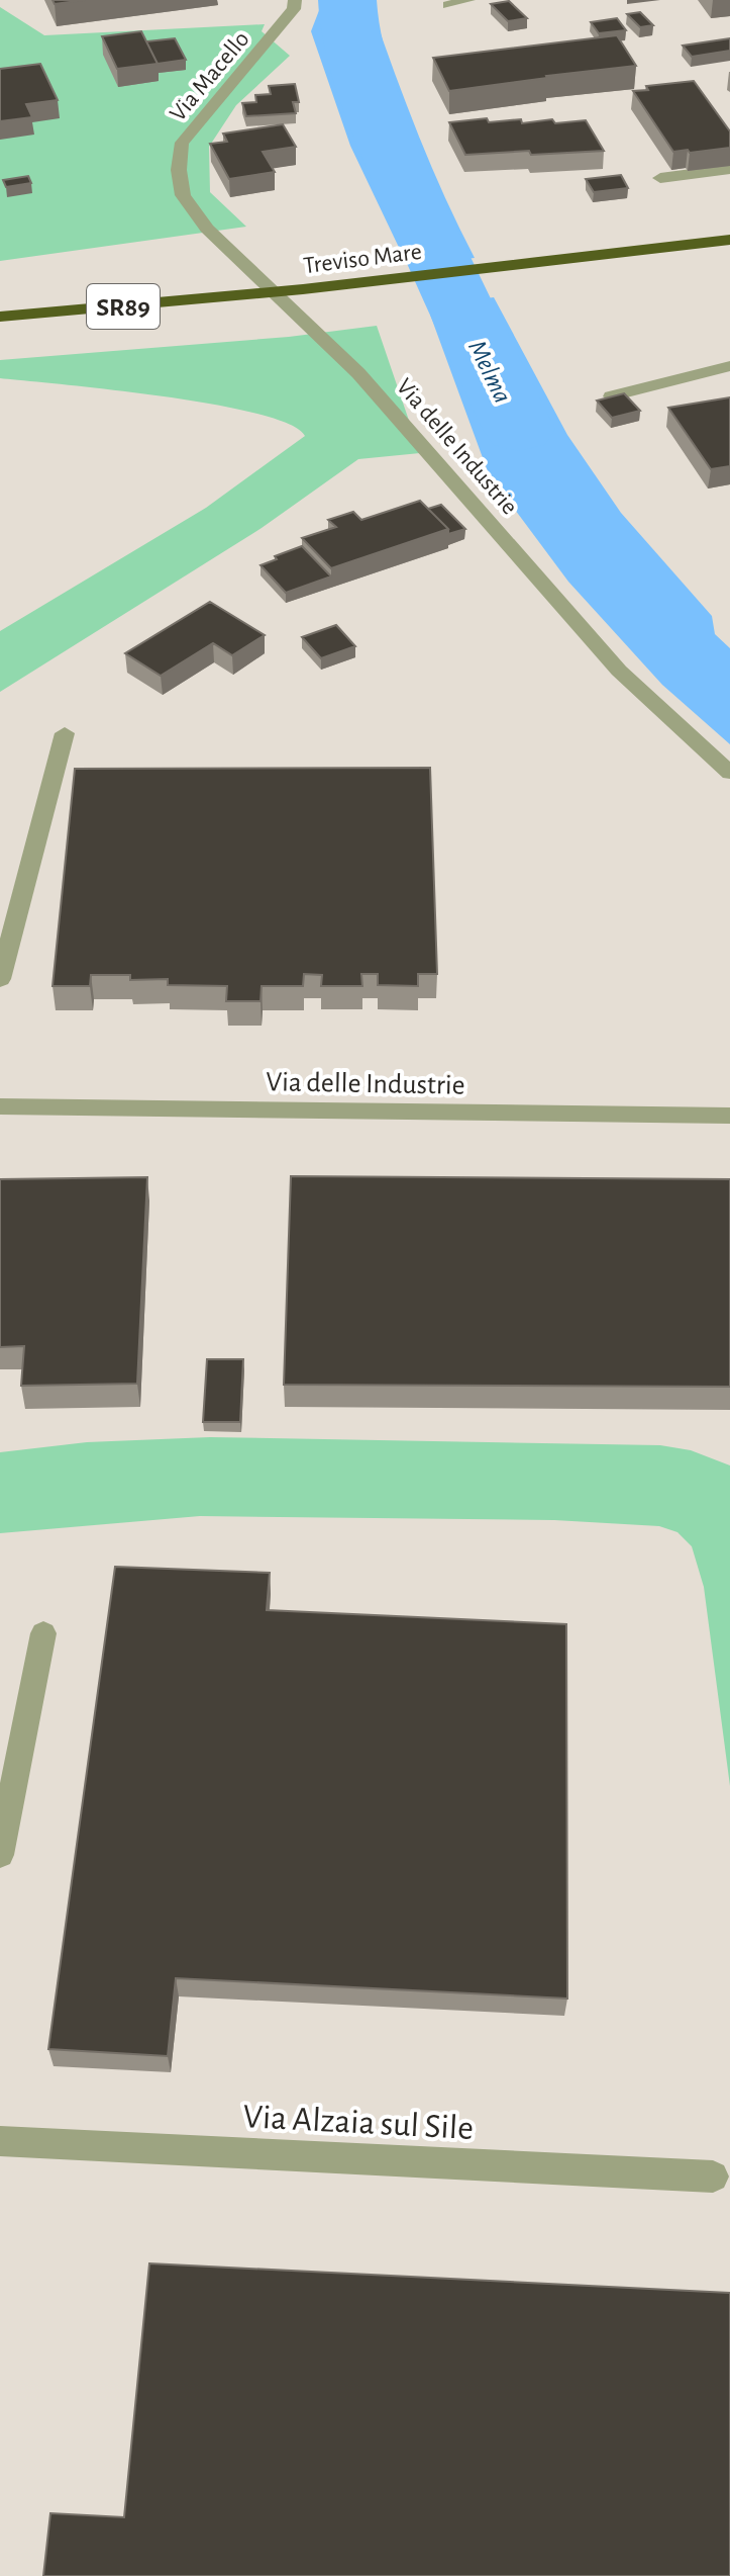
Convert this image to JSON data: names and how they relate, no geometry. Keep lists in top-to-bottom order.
{
  "streets": {
    "highway": ["Treviso Mare", "SR89"],
    "street": ["Via Macello", "Via delle Industrie", "Via Alzaia sul Sile"]
  },
  "crossings": [
    ["Via Macello", "Via delle Industrie"]
  ],
  "water": ["Melma"]
}
